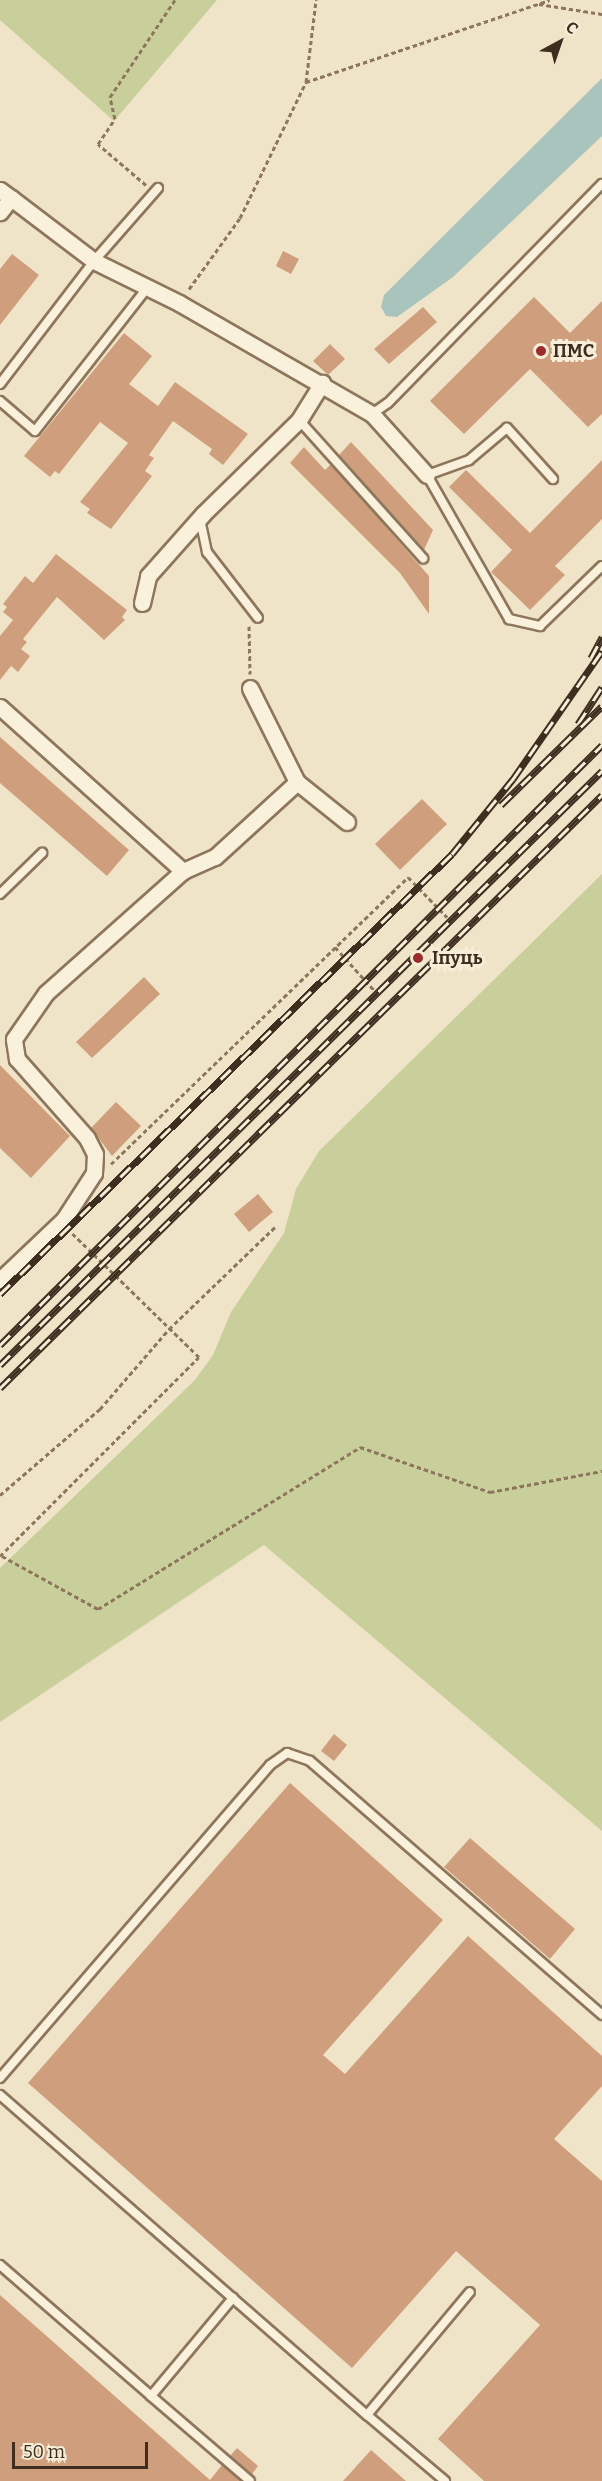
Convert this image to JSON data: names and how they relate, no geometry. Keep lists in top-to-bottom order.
{
  "places": ["ПМС", "Іпуць"],
  "scale_bar": "50 m",
  "north": "top right"
}
